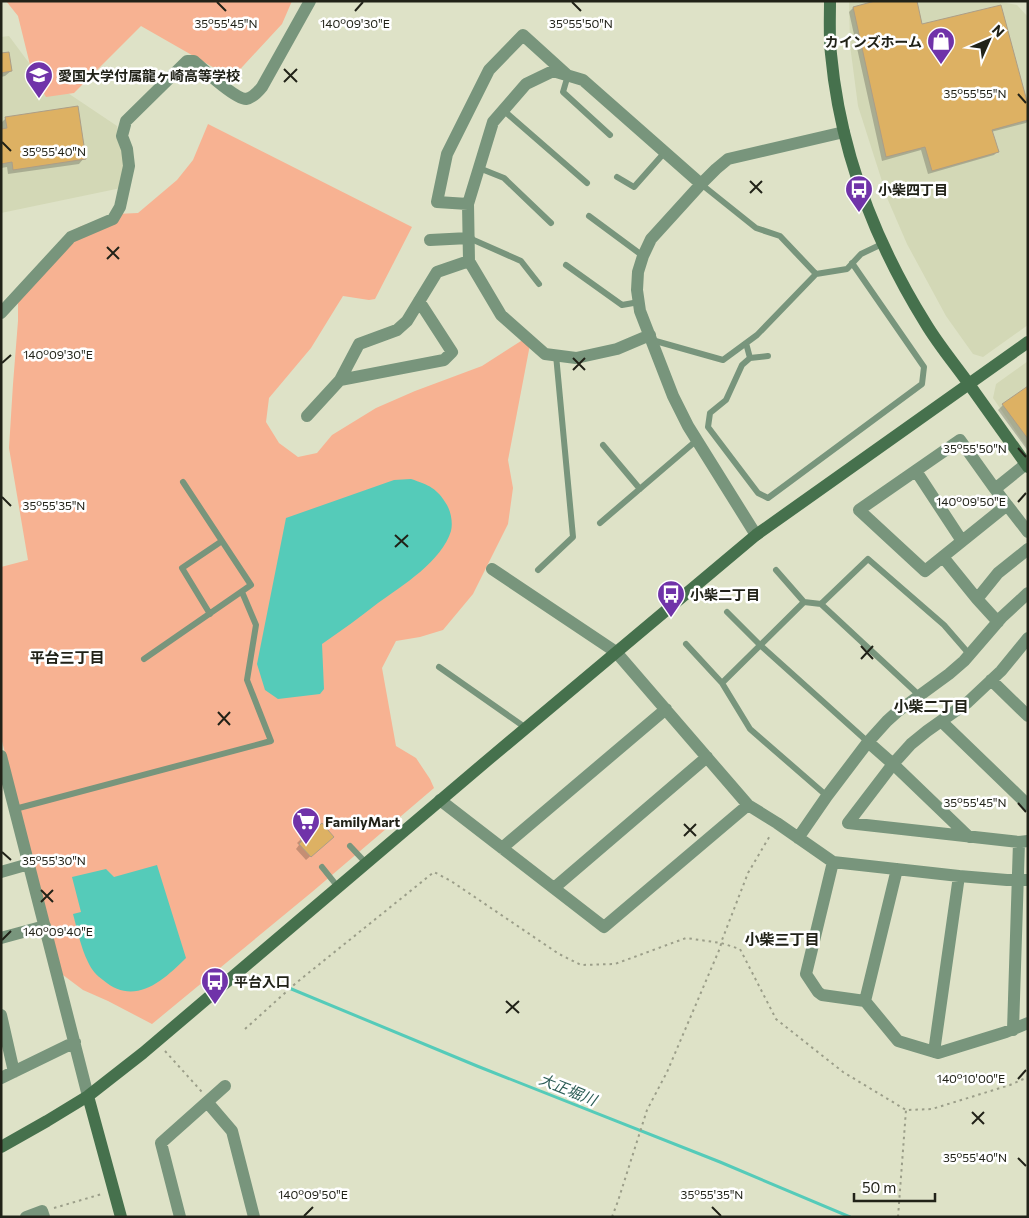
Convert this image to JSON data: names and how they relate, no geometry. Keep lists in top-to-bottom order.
{
  "districts": ["平台三丁目", "小柴二丁目", "小柴三丁目"],
  "water": ["大正堀川"],
  "places": {
    "shop": ["カインズホーム"],
    "school or university": ["愛国大学付属龍ヶ崎高等学校"],
    "bus stop": ["小柴四丁目", "小柴二丁目", "平台入口"],
    "supermarket": ["FamilyMart"]
  },
  "scale_bar": "50 m",
  "north": "top right",
  "coordinates": [
    "35°55'45\"N",
    "140°09'30\"E",
    "35°55'50\"N",
    "35°55'55\"N",
    "35°55'40\"N",
    "140°09'50\"E",
    "35°55'35\"N",
    "35°55'30\"N",
    "140°09'40\"E",
    "140°10'00\"E"
  ]
}
